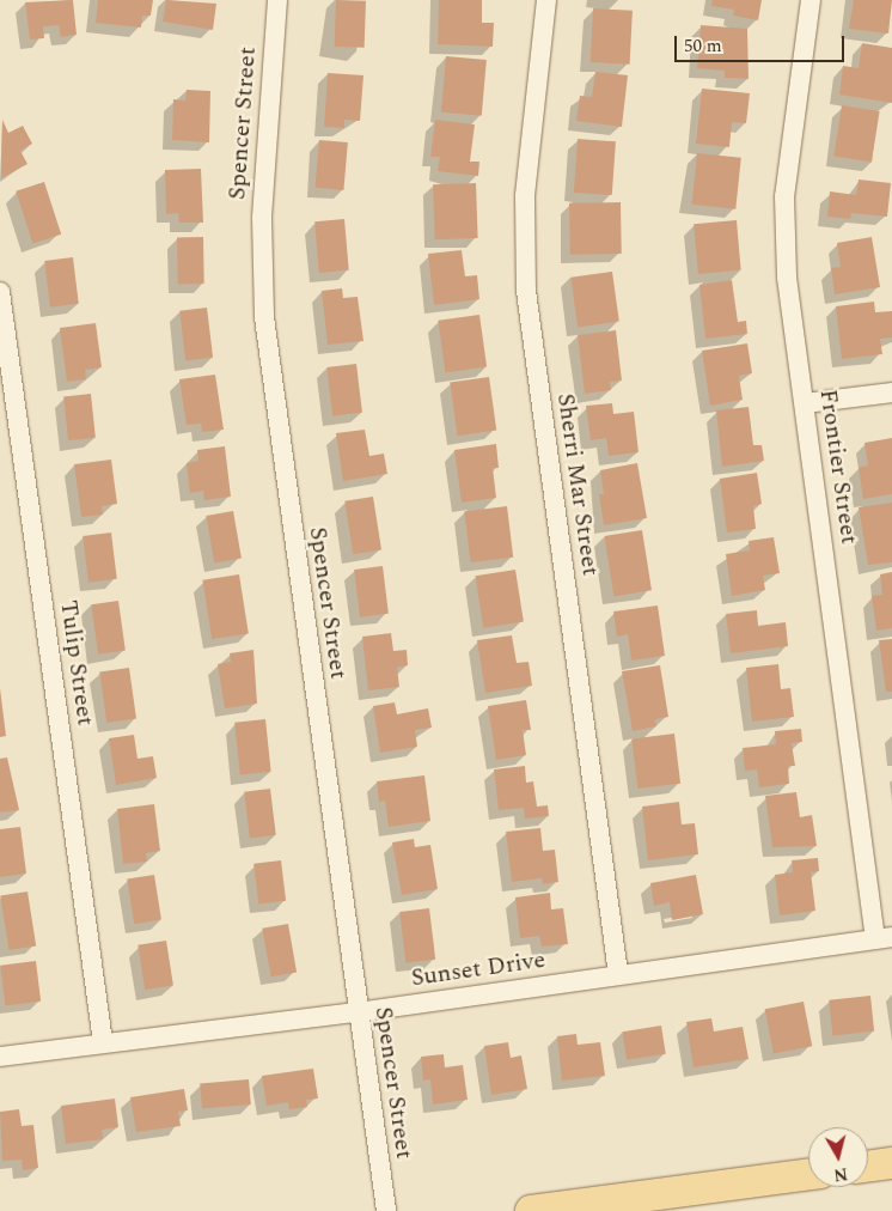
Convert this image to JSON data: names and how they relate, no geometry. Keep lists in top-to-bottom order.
{
  "streets": {
    "street": [
      "Spencer Street",
      "Frontier Street",
      "Sherri Mar Street",
      "Tulip Street",
      "Sunset Drive"
    ]
  },
  "crossings": [
    ["Spencer Street", "Sunset Drive"],
    ["Frontier Street", "Sunset Drive"],
    ["Sherri Mar Street", "Sunset Drive"],
    ["Tulip Street", "Sunset Drive"]
  ],
  "scale_bar": "50 m",
  "north": "bottom"
}
